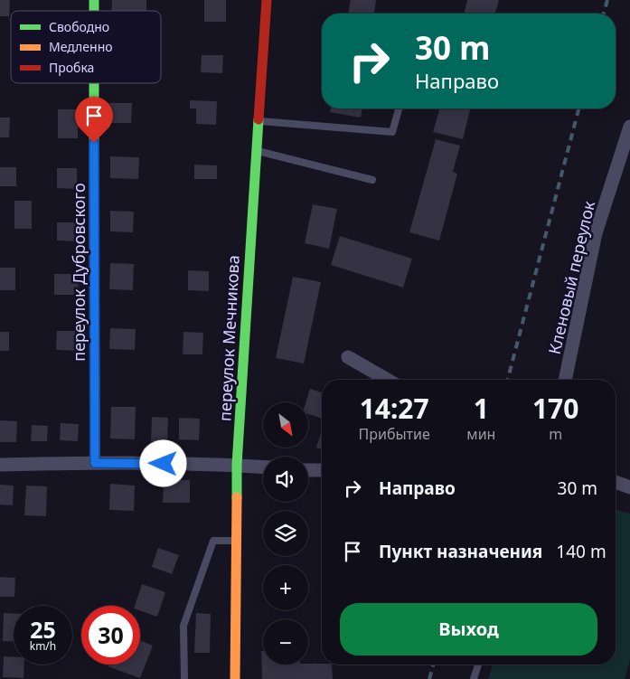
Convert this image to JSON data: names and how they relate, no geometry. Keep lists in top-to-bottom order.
{
  "streets": {
    "street": ["переулок Дубровского", "Кленовый переулок", "переулок Мечникова"]
  },
  "legend": ["Свободно", "Медленно", "Пробка"],
  "north": "bottom right",
  "page": {
    "turn": ["30 m", "Направо"],
    "eta": [
      "14:27",
      "Прибытие",
      "1",
      "мин",
      "170",
      "m"
    ],
    "map_buttons": ["+", "−"],
    "list": [
      {
        "name": "Направо",
        "value": "30 m"
      },
      {
        "name": "Пункт назначения",
        "value": "140 m"
      }
    ],
    "buttons": "Выход",
    "speed": "25 km/h",
    "limit": "30"
  }
}
